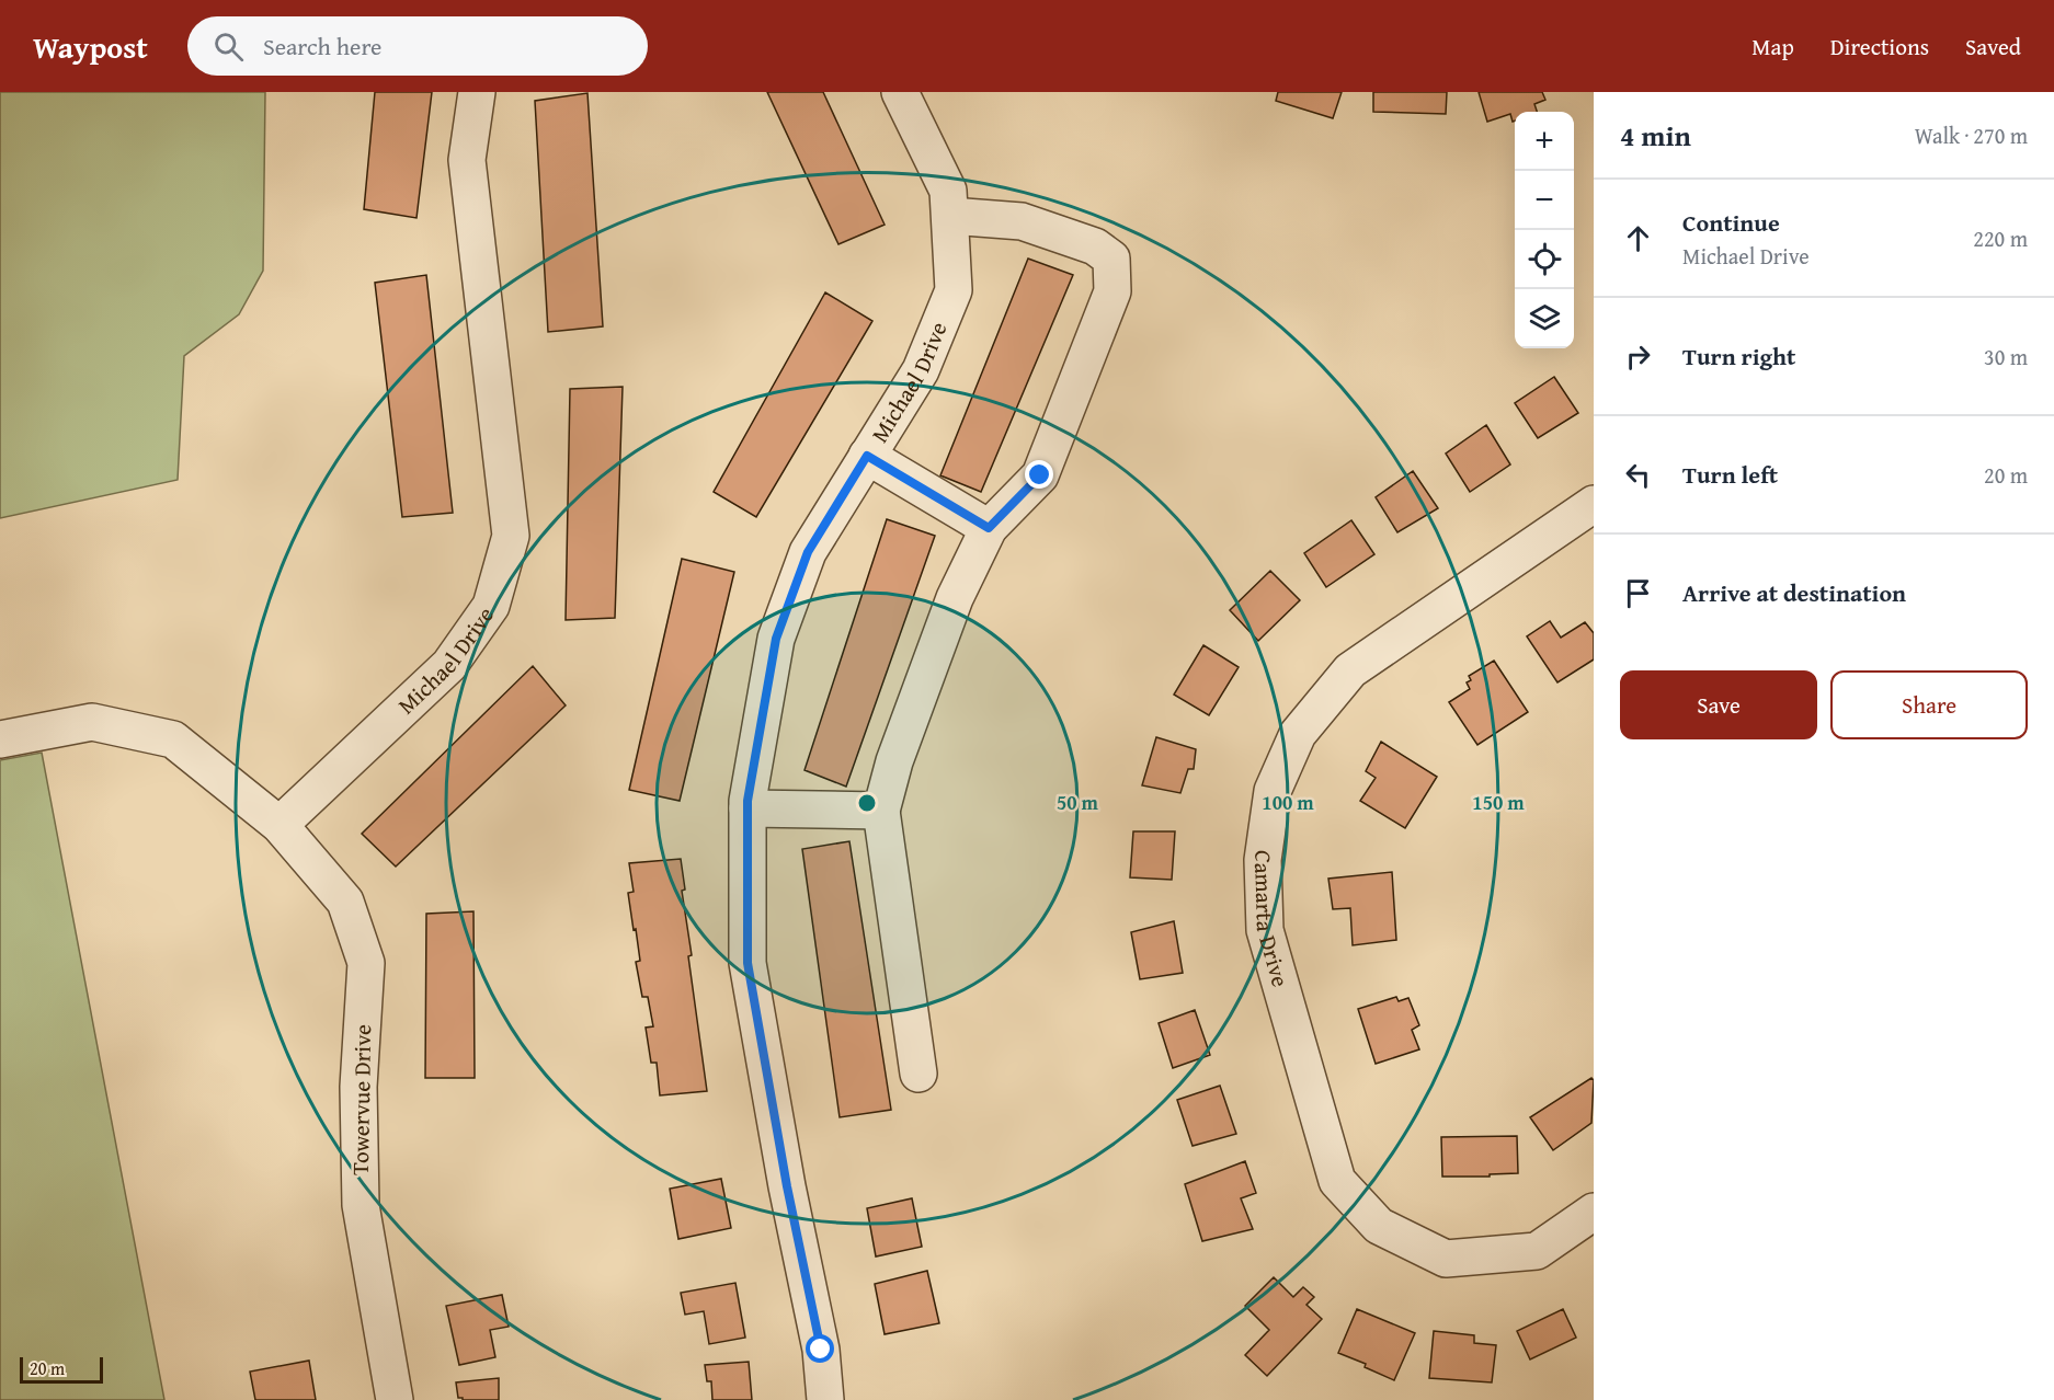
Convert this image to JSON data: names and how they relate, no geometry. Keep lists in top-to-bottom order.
{
  "streets": {
    "street": ["Michael Drive", "Camarta Drive", "Towervue Drive"]
  },
  "crossings": [
    ["Michael Drive", "Towervue Drive"]
  ],
  "scale_bar": "20 m",
  "page": {
    "header": "Waypost",
    "search": "Search here",
    "nav": ["Map", "Directions", "Saved"],
    "heading": ["4 min", "Walk · 270 m"],
    "map_buttons": ["+", "−"],
    "list": [
      ["Continue", "Michael Drive", "220 m"],
      ["Turn right", "30 m"],
      ["Turn left", "20 m"],
      "Arrive at destination"
    ],
    "buttons": ["Save", "Share"],
    "scale": "20 m"
  },
  "rings": ["50 m", "100 m", "150 m"]
}
